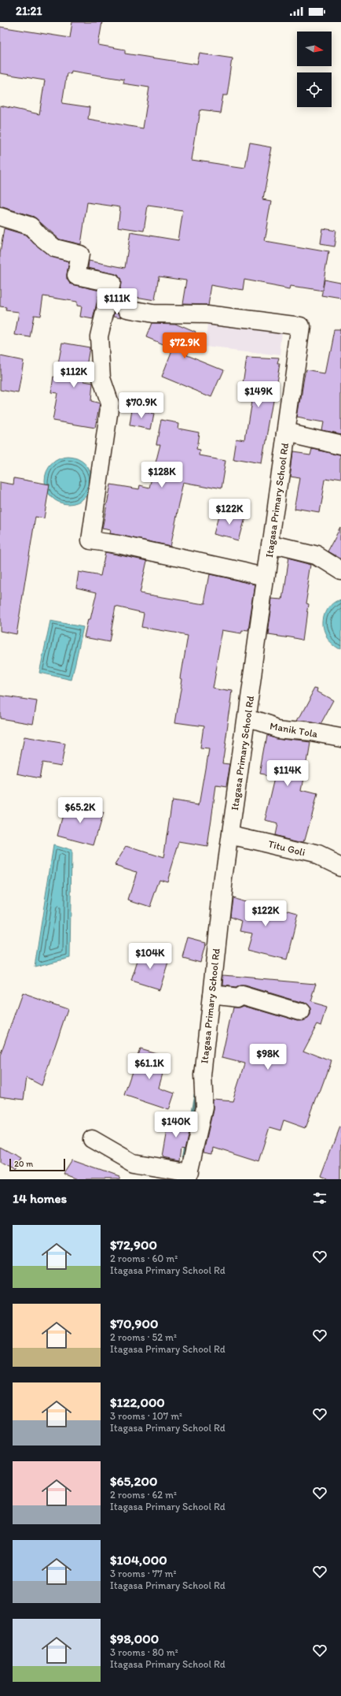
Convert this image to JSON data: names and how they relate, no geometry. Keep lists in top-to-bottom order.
{
  "streets": {
    "street": ["Itagasa Primary School Rd", "Manik Tola", "Titu Goli"]
  },
  "crossings": [
    ["Itagasa Primary School Rd", "Manik Tola"],
    ["Itagasa Primary School Rd", "Titu Goli"]
  ],
  "scale_bar": "20 m",
  "north": "right",
  "page": {
    "status": "21:21",
    "price": [
      "$111K",
      "$72.9K",
      "$112K",
      "$149K",
      "$70.9K",
      "$128K",
      "$122K",
      "$114K",
      "$65.2K",
      "$122K",
      "$104K",
      "$98K",
      "$61.1K",
      "$140K"
    ],
    "scale": "20 m",
    "heading": "14 homes",
    "list": [
      {
        "name": "$72,900",
        "note": "2 rooms · 60 m² · Itagasa Primary School Rd"
      },
      {
        "name": "$70,900",
        "note": "2 rooms · 52 m² · Itagasa Primary School Rd"
      },
      {
        "name": "$122,000",
        "note": "3 rooms · 107 m² · Itagasa Primary School Rd"
      },
      {
        "name": "$65,200",
        "note": "2 rooms · 62 m² · Itagasa Primary School Rd"
      },
      {
        "name": "$104,000",
        "note": "3 rooms · 77 m² · Itagasa Primary School Rd"
      },
      {
        "name": "$98,000",
        "note": "3 rooms · 80 m² · Itagasa Primary School Rd"
      }
    ]
  }
}
